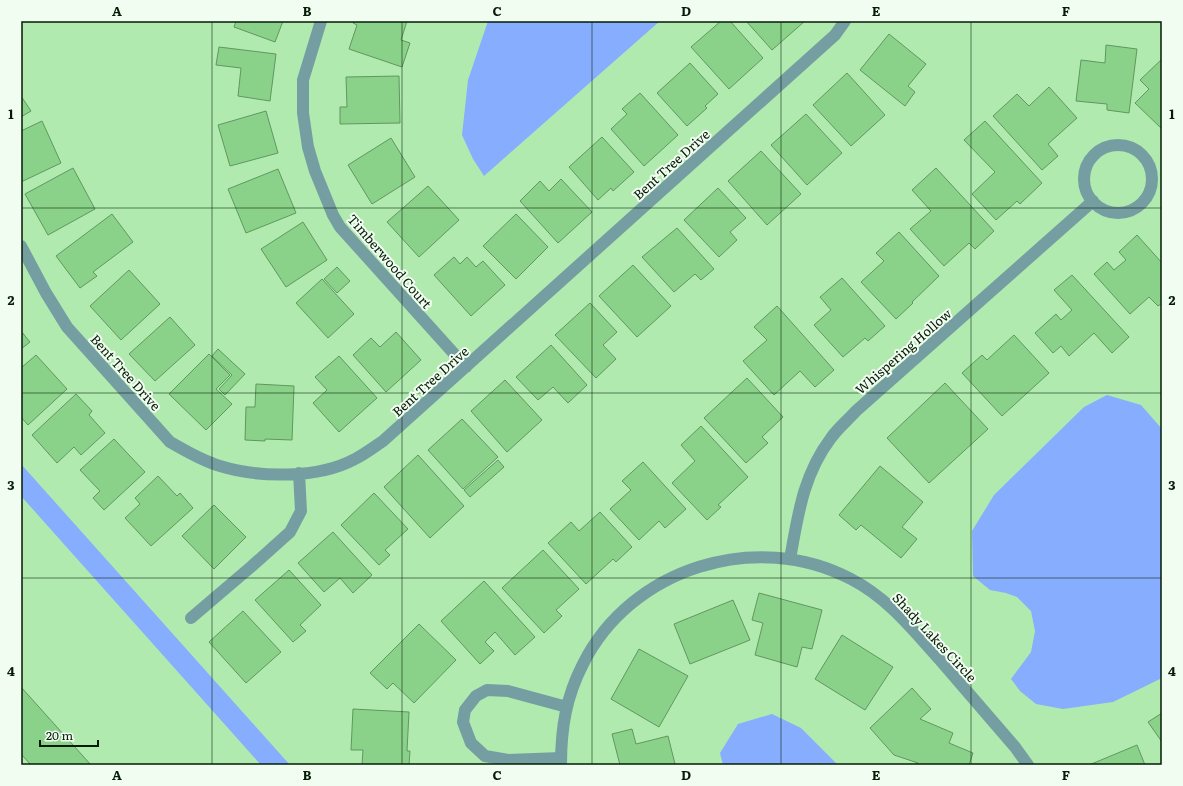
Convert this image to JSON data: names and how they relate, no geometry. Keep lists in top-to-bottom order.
{
  "streets": {
    "street": [
      "Bent Tree Drive",
      "Timberwood Court",
      "Whispering Hollow",
      "Shady Lakes Circle"
    ]
  },
  "crossings": [
    ["Bent Tree Drive", "Timberwood Court"],
    ["Whispering Hollow", "Shady Lakes Circle"]
  ],
  "scale_bar": "20 m",
  "grid": {
    "columns": [
      "A",
      "B",
      "C",
      "D",
      "E",
      "F"
    ],
    "rows": [
      "1",
      "2",
      "3",
      "4"
    ]
  }
}
